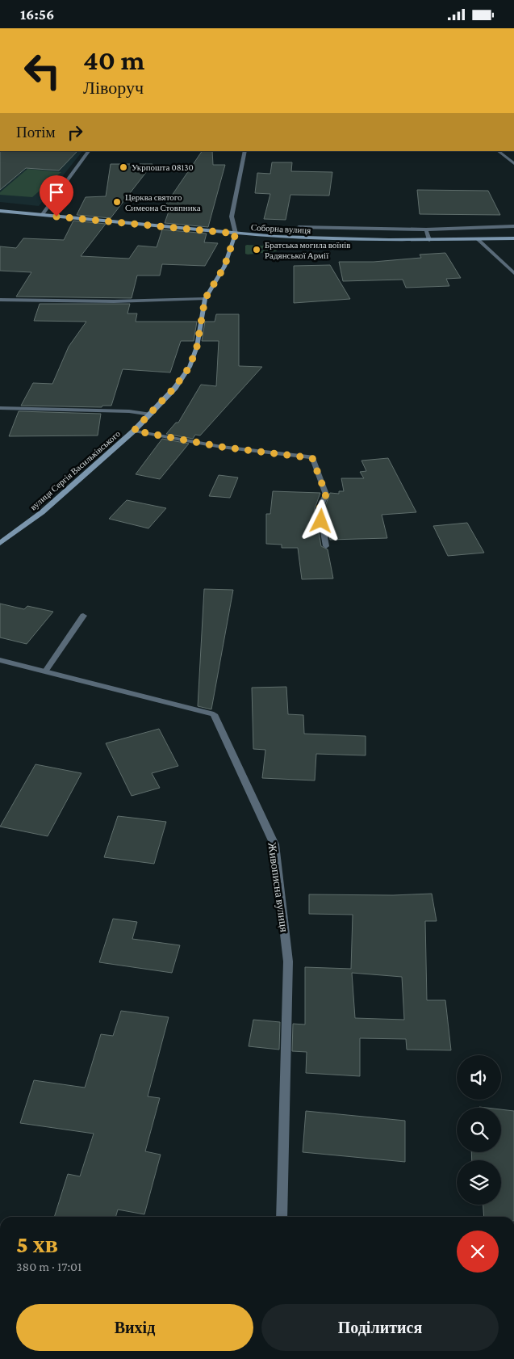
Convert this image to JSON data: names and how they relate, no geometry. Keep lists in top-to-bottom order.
{
  "streets": {
    "street": ["Соборна вулиця", "вулиця Сергія Васильківського", "Живописна вулиця"]
  },
  "crossings": [
    ["Соборна вулиця", "вулиця Сергія Васильківського"]
  ],
  "places": ["Укрпошта 08130", "Церква святого Симеона Стовпника", "Братська могила воїнів Радянської Армії"],
  "page": {
    "status": "16:56",
    "turn": ["40 m", "Ліворуч"],
    "then": "Потім",
    "heading": ["5 хв", "380 m · 17:01"],
    "buttons": ["Вихід", "Поділитися"]
  }
}
